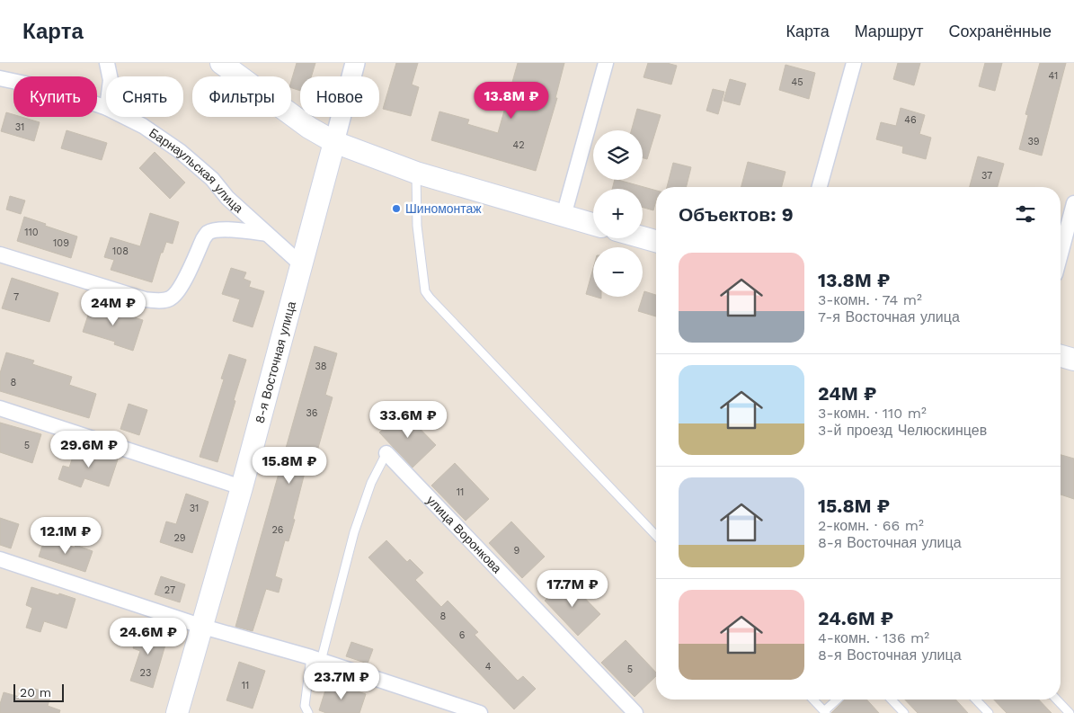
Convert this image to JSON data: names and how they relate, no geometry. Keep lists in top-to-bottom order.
{
  "streets": {
    "main road": ["8-я Восточная улица"],
    "street": ["Барнаульская улица", "улица Воронкова"]
  },
  "crossings": [
    ["Барнаульская улица", "8-я Восточная улица"]
  ],
  "places": ["Шиномонтаж"],
  "house_numbers": [
    "41",
    "45",
    "46",
    "31",
    "39",
    "42",
    "37",
    "110",
    "109",
    "108",
    "7",
    "38",
    "8",
    "36",
    "5",
    "11",
    "31",
    "26",
    "29",
    "9",
    "27",
    "8",
    "6",
    "4",
    "5",
    "23",
    "11"
  ],
  "scale_bar": "20 m",
  "page": {
    "header": "Карта",
    "nav": ["Карта", "Маршрут", "Сохранённые"],
    "chip": [
      "Купить",
      "Снять",
      "Фильтры",
      "Новое"
    ],
    "price": [
      "13.8M ₽",
      "24M ₽",
      "33.6M ₽",
      "29.6M ₽",
      "15.8M ₽",
      "12.1M ₽",
      "17.7M ₽",
      "24.6M ₽",
      "23.7M ₽"
    ],
    "map_buttons": ["+", "−"],
    "heading": "Объектов: 9",
    "list": [
      {
        "name": "13.8M ₽",
        "note": "3-комн. · 74 m² · 7-я Восточная улица"
      },
      {
        "name": "24M ₽",
        "note": "3-комн. · 110 m² · 3-й проезд Челюскинцев"
      },
      {
        "name": "15.8M ₽",
        "note": "2-комн. · 66 m² · 8-я Восточная улица"
      },
      {
        "name": "24.6M ₽",
        "note": "4-комн. · 136 m² · 8-я Восточная улица"
      }
    ],
    "scale": "20 m"
  }
}
